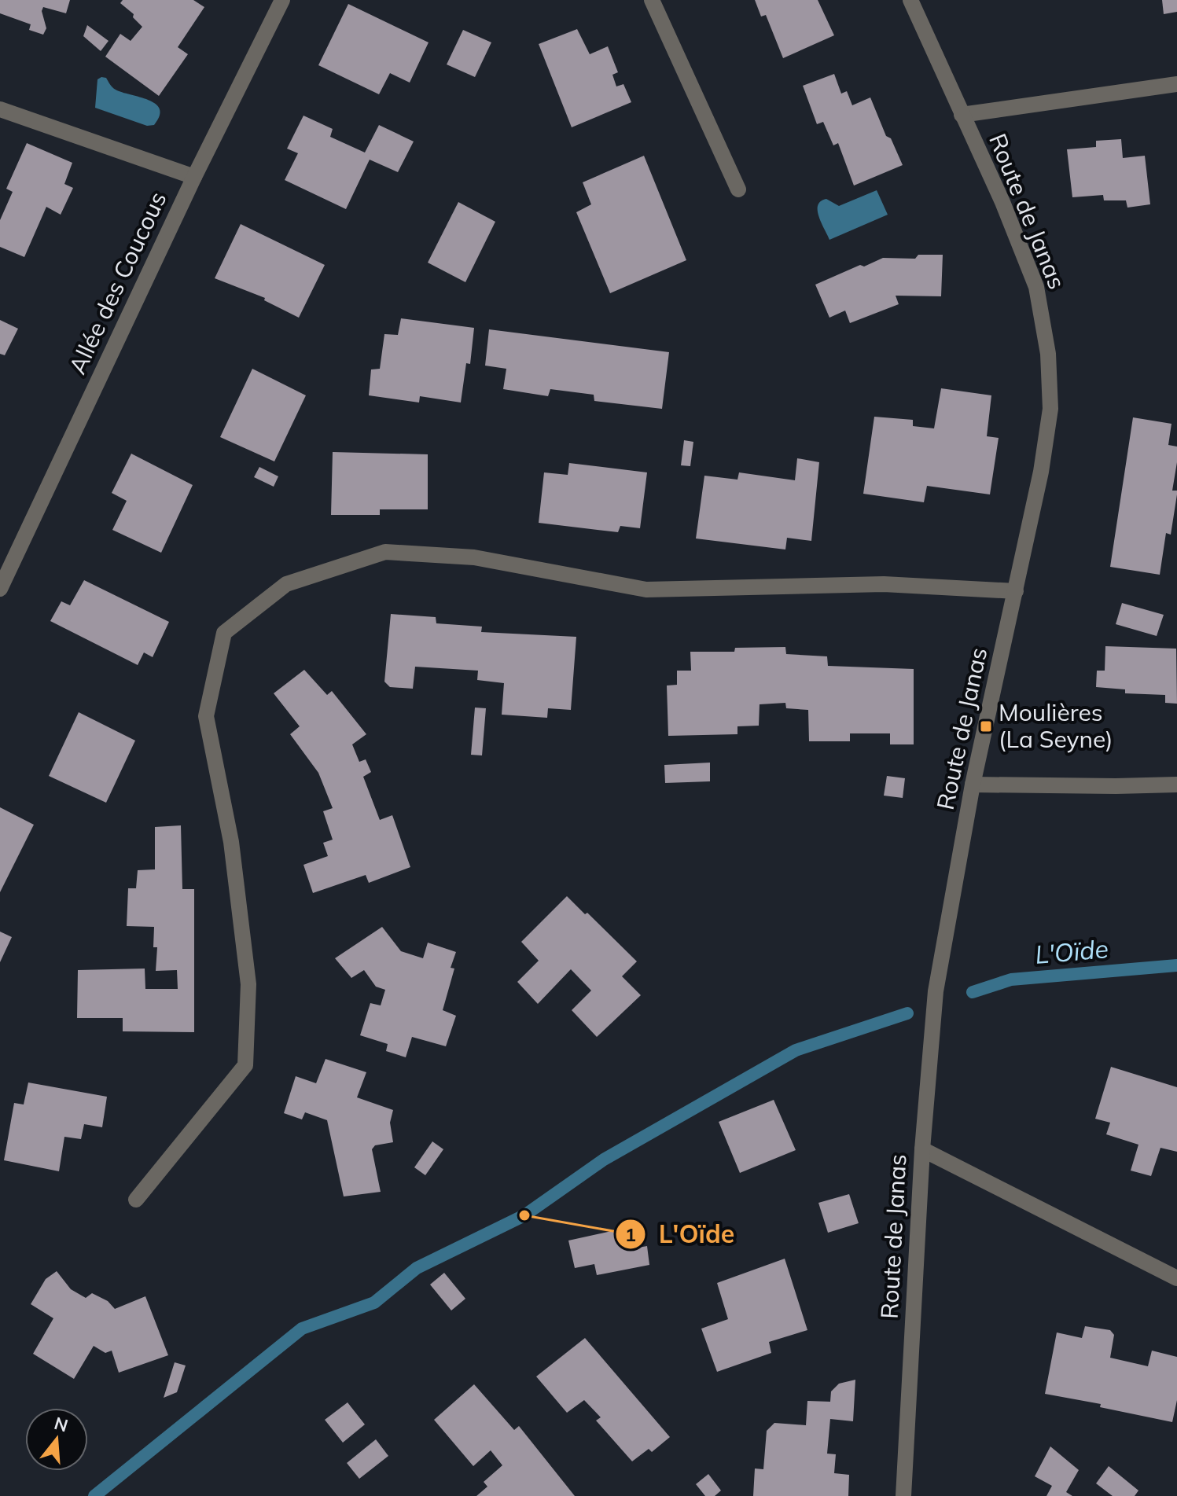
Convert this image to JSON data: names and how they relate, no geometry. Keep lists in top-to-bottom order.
{
  "streets": {
    "street": ["Route de Janas", "Allée des Coucous"]
  },
  "water": ["L'Oïde"],
  "places": {
    "transit": ["Moulières (La Seyne)"],
    "other": ["L'Oïde"]
  },
  "north": "top"
}
